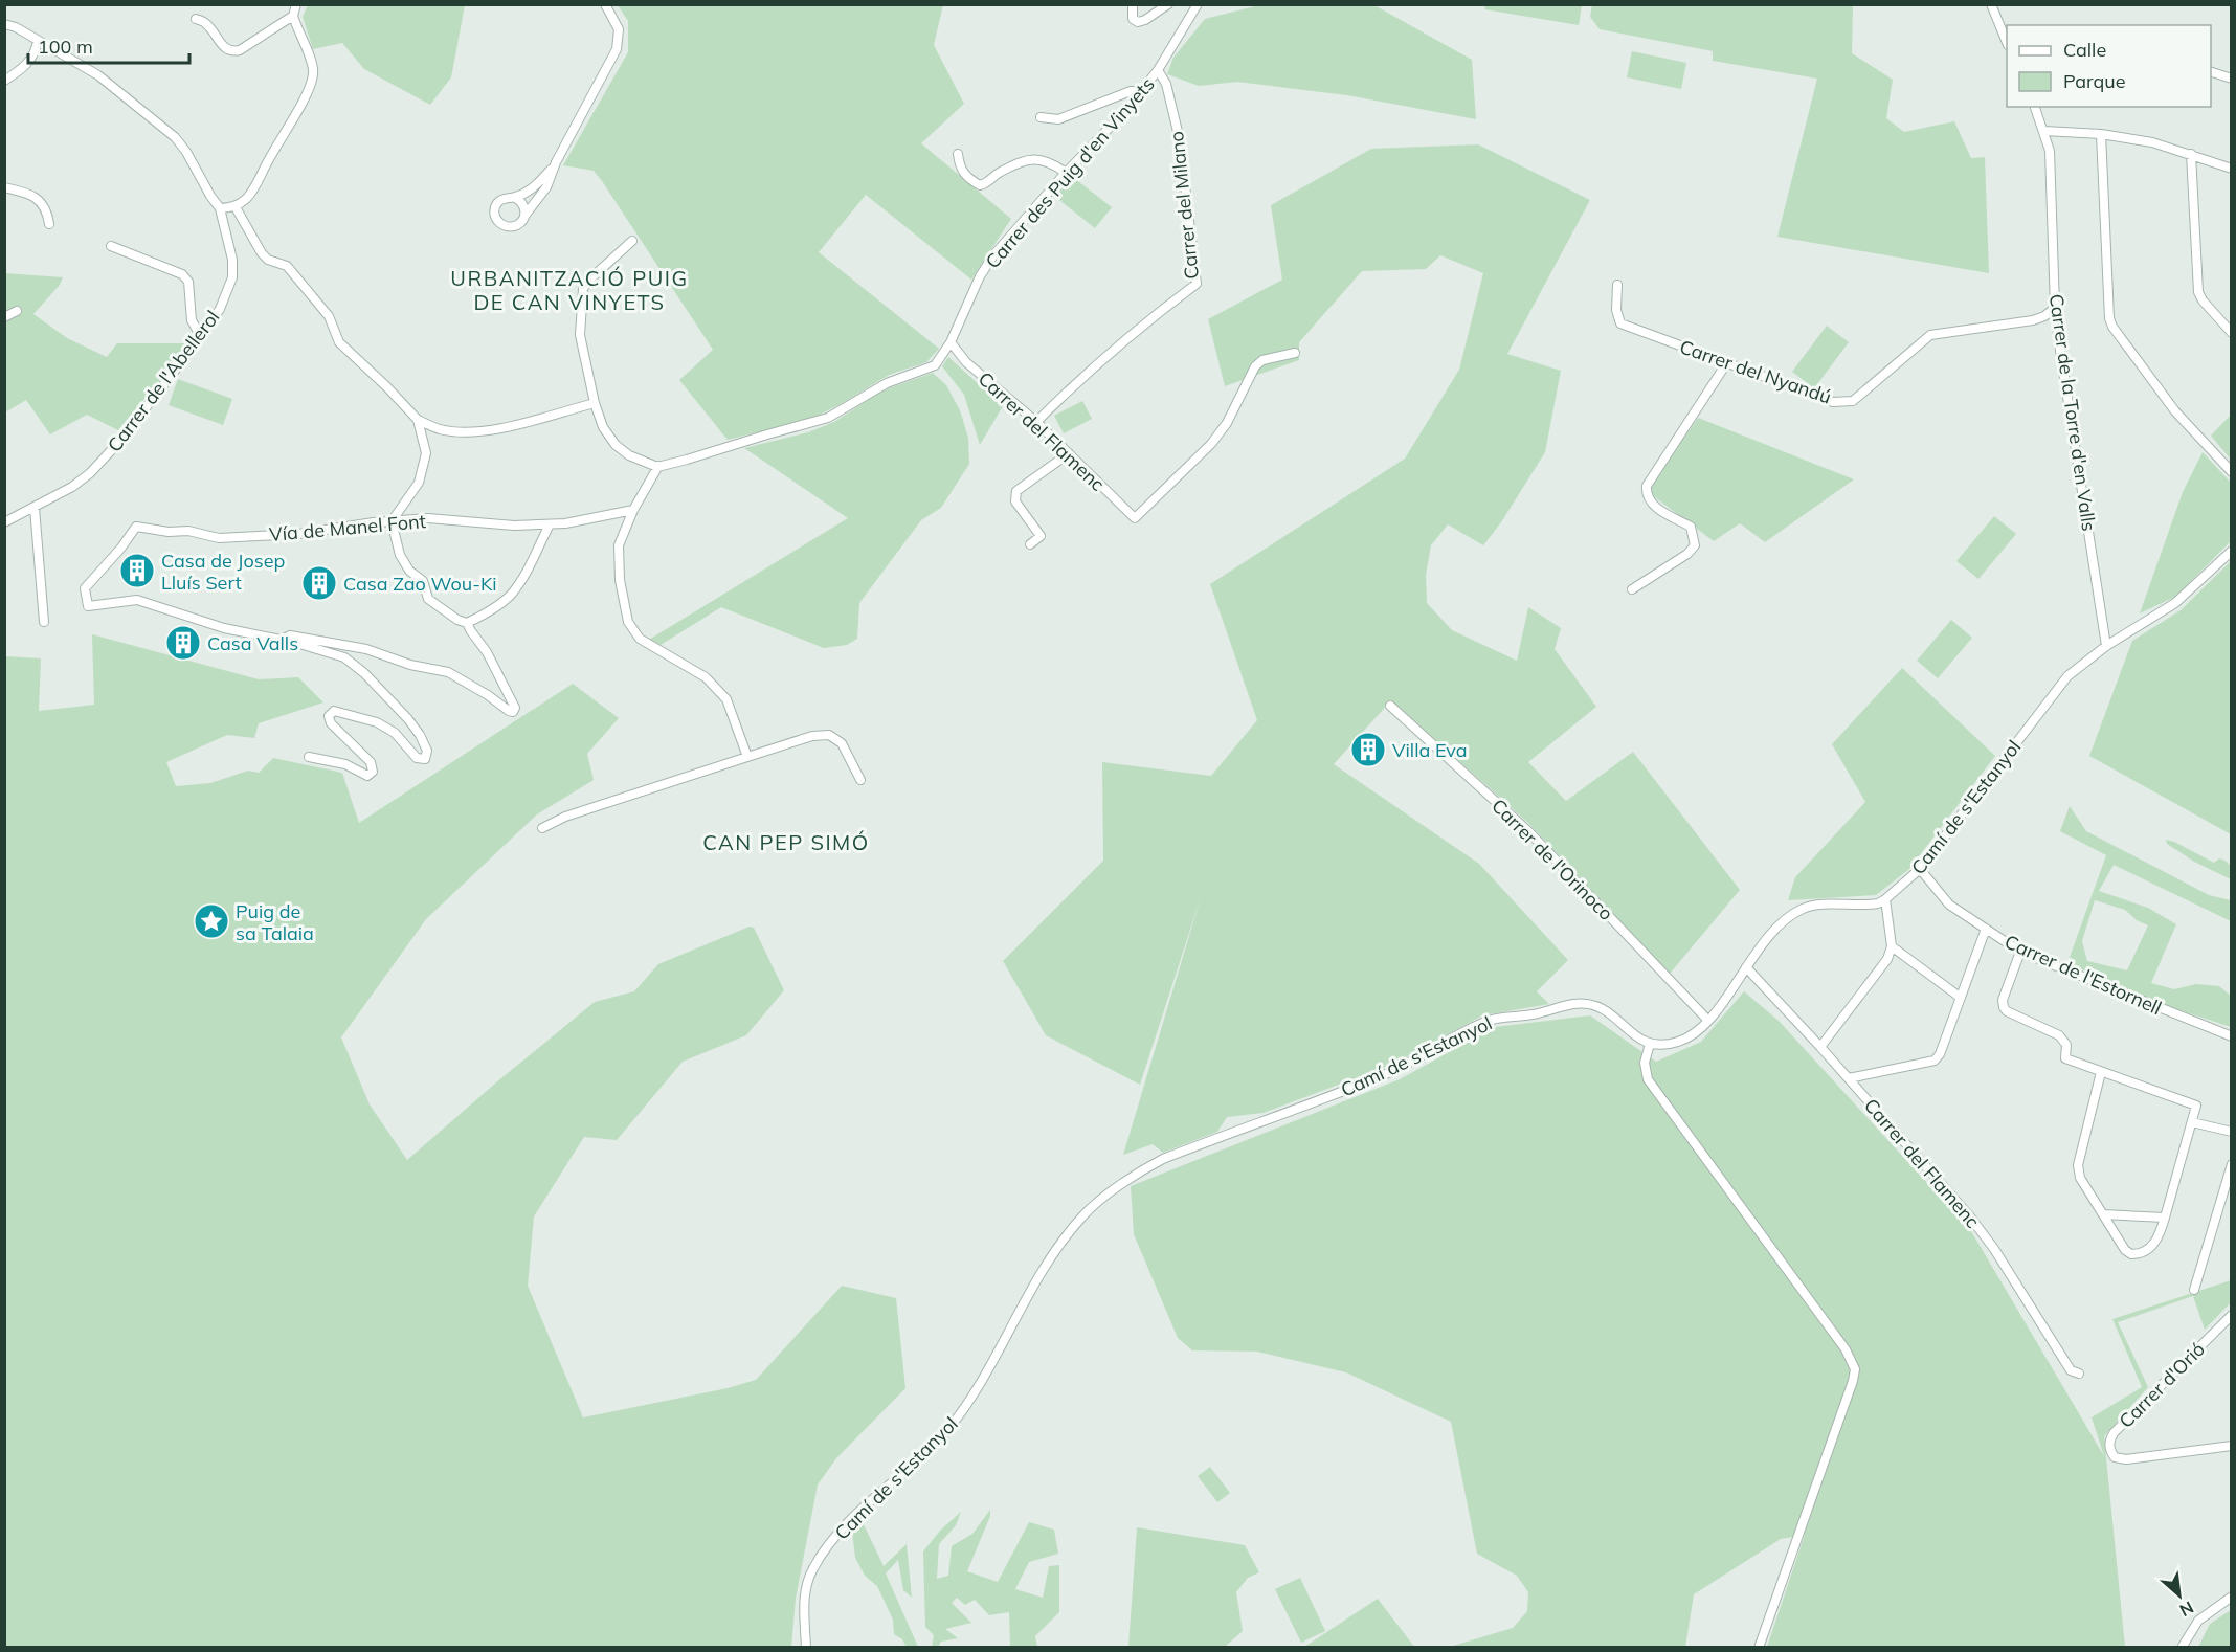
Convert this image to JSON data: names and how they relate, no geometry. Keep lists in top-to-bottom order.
{
  "streets": {
    "street": [
      "Carrer des Puig d'en Vinyets",
      "Carrer del Milano",
      "Carrer del Nyandú",
      "Carrer de l'Abellerol",
      "Carrer de la Torre d'en Valls",
      "Carrer del Flamenc",
      "Vía de Manel Font",
      "Camí de s'Estanyol",
      "Carrer de l'Orinoco",
      "Carrer de l'Estornell",
      "Carrer d'Orió"
    ]
  },
  "crossings": [
    ["Carrer des Puig d'en Vinyets", "Carrer del Milano"],
    ["Carrer des Puig d'en Vinyets", "Carrer del Flamenc"],
    ["Carrer del Milano", "Carrer del Flamenc"],
    ["Carrer del Nyandú", "Carrer de la Torre d'en Valls"],
    ["Carrer de la Torre d'en Valls", "Camí de s'Estanyol"],
    ["Camí de s'Estanyol", "Carrer de l'Estornell"]
  ],
  "districts": ["URBANITZACIÓ PUIG DE CAN VINYETS", "CAN PEP SIMÓ"],
  "places": {
    "building": [
      "Casa de Josep Lluís Sert",
      "Casa Zao Wou-Ki",
      "Casa Valls",
      "Villa Eva"
    ],
    "place": ["Puig de sa Talaia"]
  },
  "legend": ["Calle", "Parque"],
  "scale_bar": "100 m",
  "north": "bottom right"
}
